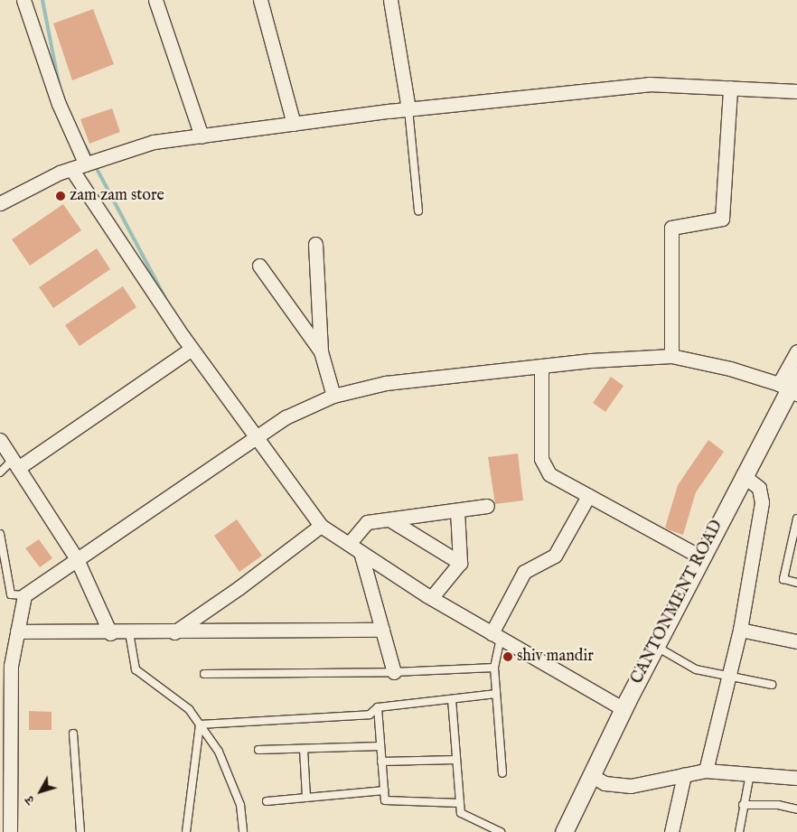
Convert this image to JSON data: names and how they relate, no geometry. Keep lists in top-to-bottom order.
{
  "streets": {
    "street": ["CANTONMENT ROAD"]
  },
  "places": ["zam zam store", "shiv mandir"],
  "north": "bottom left"
}
